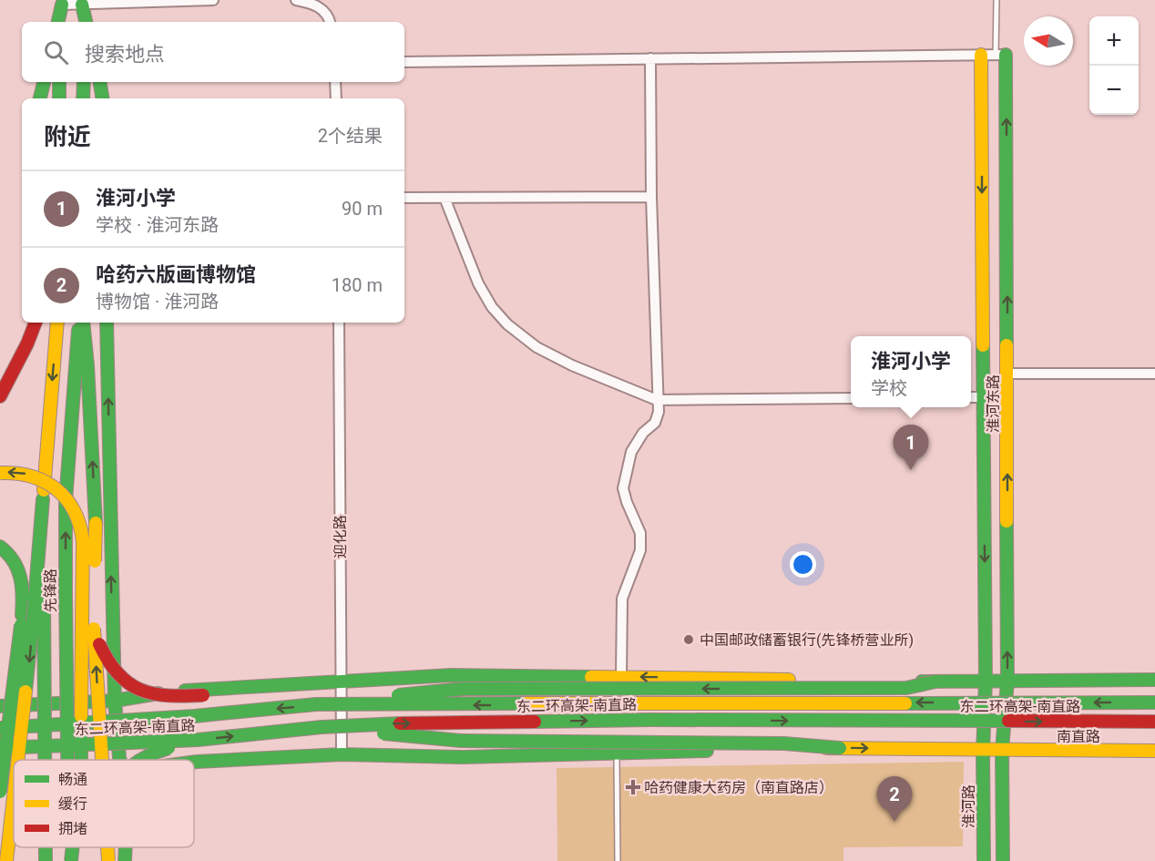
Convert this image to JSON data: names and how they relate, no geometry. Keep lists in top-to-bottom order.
{
  "streets": {
    "main road": [
      "淮河东路",
      "先锋路",
      "东二环高架-南直路",
      "南直路",
      "淮河路"
    ],
    "street": ["迎化路"]
  },
  "crossings": [
    ["淮河东路", "南直路"],
    ["淮河东路", "淮河路"],
    ["南直路", "淮河路"]
  ],
  "places": {
    "other": ["中国邮政储蓄银行(先锋桥营业所)"],
    "health": ["哈药健康大药房（南直路店）"]
  },
  "legend": ["畅通", "缓行", "拥堵"],
  "north": "left",
  "page": {
    "map_buttons": ["+", "−"],
    "search": "搜索地点",
    "heading": ["附近", "2个结果"],
    "list": [
      {
        "mark": "1",
        "name": "淮河小学",
        "note": "学校 · 淮河东路",
        "value": "90 m"
      },
      {
        "mark": "2",
        "name": "哈药六版画博物馆",
        "note": "博物馆 · 淮河路",
        "value": "180 m"
      }
    ],
    "popup": ["淮河小学", "学校"],
    "pins": ["1", "2"]
  }
}
